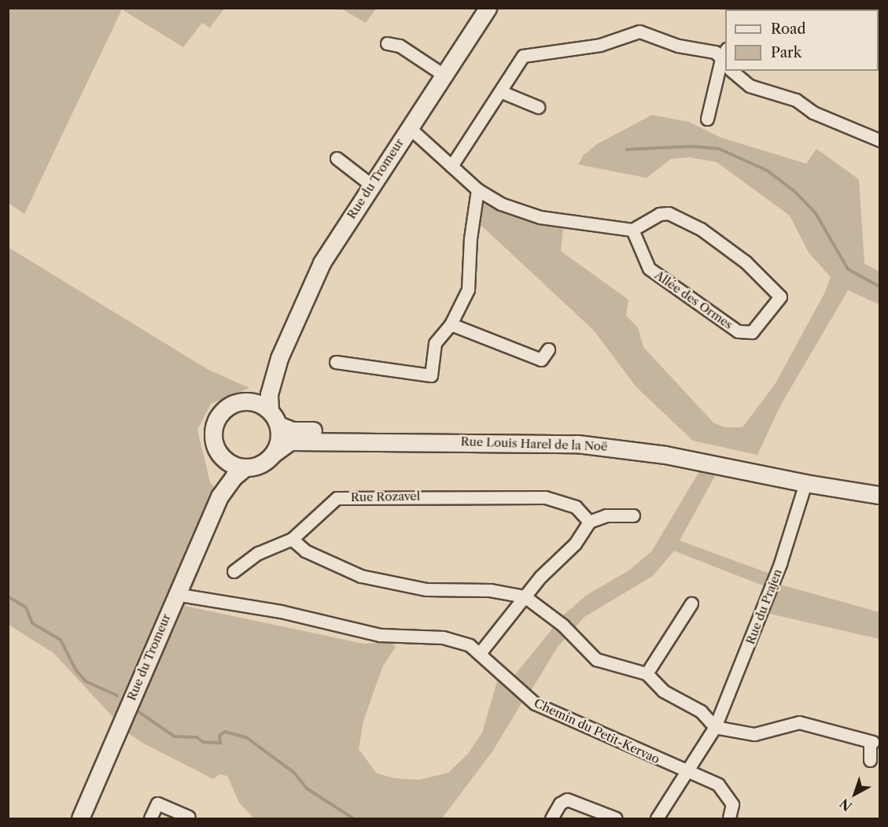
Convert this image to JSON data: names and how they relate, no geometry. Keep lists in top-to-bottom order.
{
  "streets": {
    "main road": ["Rue du Tromeur", "Rue Louis Harel de la Noë"],
    "street": [
      "Allée des Ormes",
      "Rue Rozavel",
      "Rue du Prajen",
      "Chemin du Petit-Kervao"
    ]
  },
  "crossings": [
    ["Rue du Tromeur", "Rue Louis Harel de la Noë"],
    ["Rue du Tromeur", "Chemin du Petit-Kervao"],
    ["Rue Louis Harel de la Noë", "Rue du Prajen"],
    ["Rue du Prajen", "Chemin du Petit-Kervao"]
  ],
  "legend": ["Road", "Park"],
  "north": "bottom left"
}
